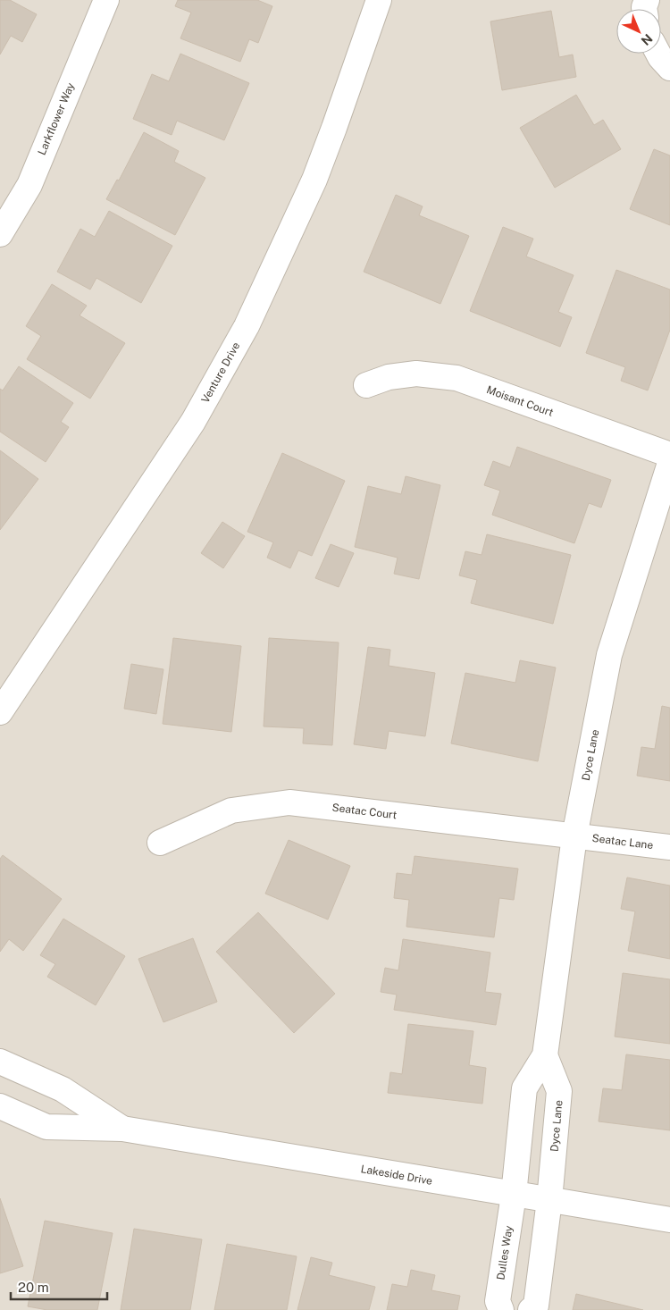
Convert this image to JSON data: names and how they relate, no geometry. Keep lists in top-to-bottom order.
{
  "streets": {
    "street": [
      "Larkflower Way",
      "Venture Drive",
      "Moisant Court",
      "Dyce Lane",
      "Seatac Court",
      "Seatac Lane",
      "Lakeside Drive",
      "Dulles Way"
    ]
  },
  "crossings": [
    ["Dyce Lane", "Seatac Court"],
    ["Dyce Lane", "Seatac Lane"],
    ["Dyce Lane", "Lakeside Drive"],
    ["Dyce Lane", "Dulles Way"],
    ["Seatac Court", "Seatac Lane"],
    ["Lakeside Drive", "Dulles Way"]
  ],
  "scale_bar": "20 m",
  "north": "bottom right"
}
